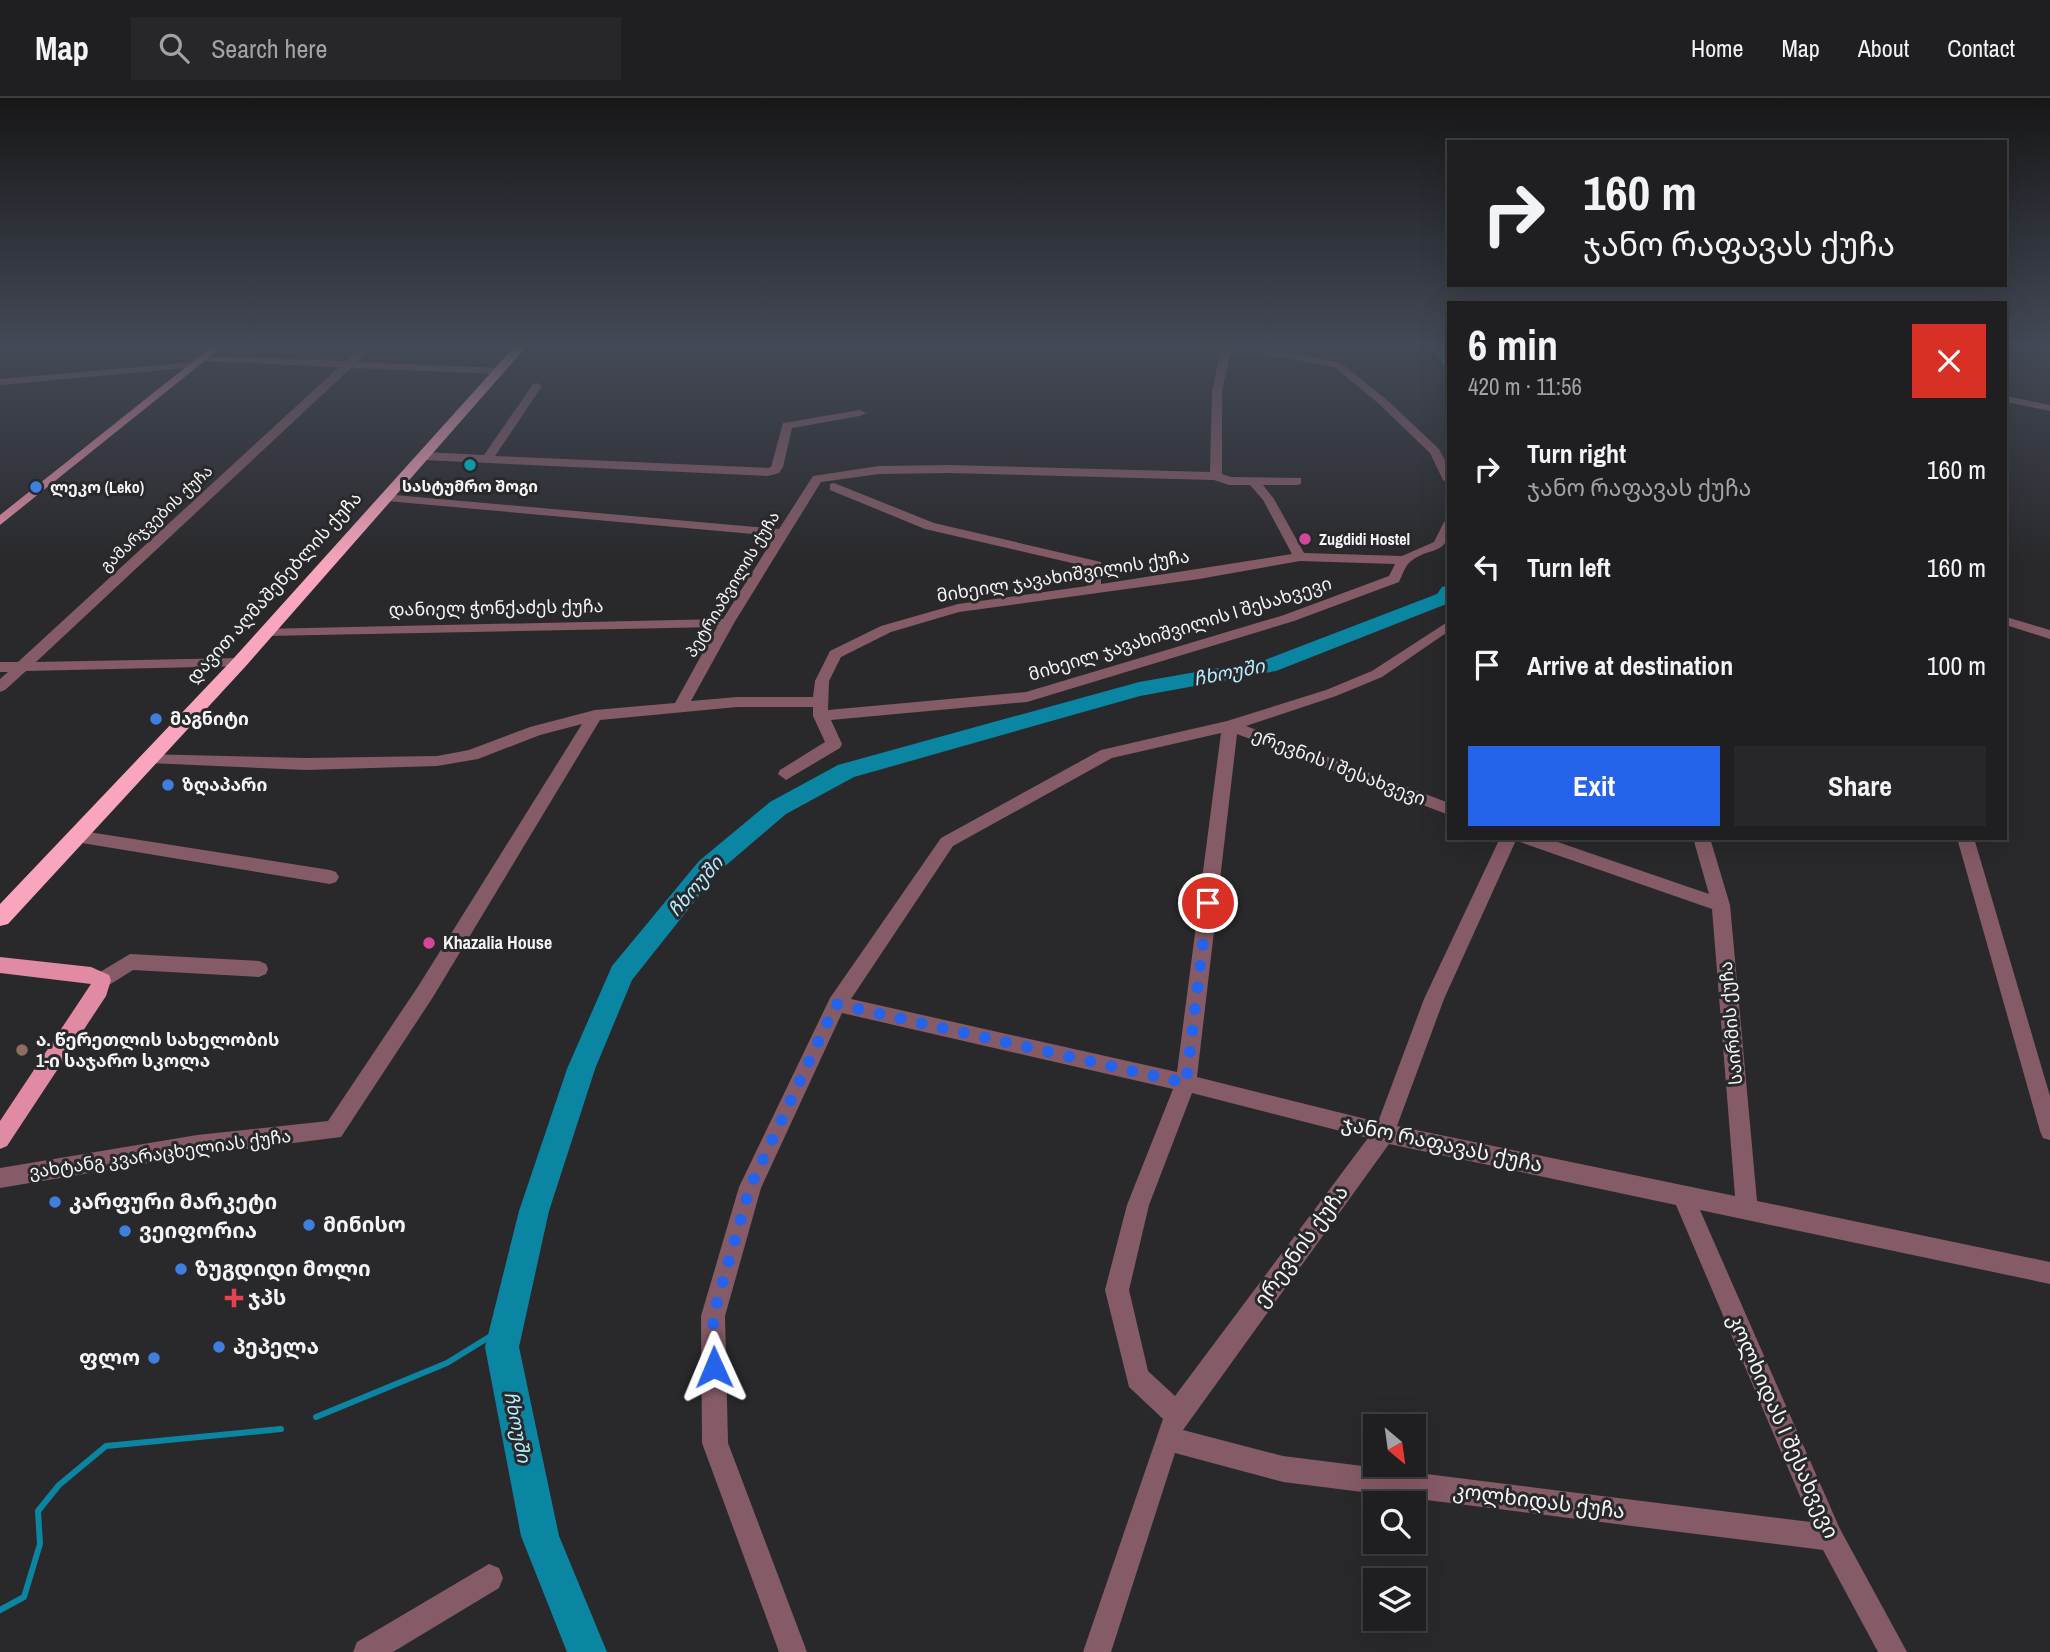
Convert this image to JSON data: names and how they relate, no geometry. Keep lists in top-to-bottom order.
{
  "streets": {
    "highway": ["დავით აღმაშენებლის ქუჩა"],
    "street": [
      "გამარჯვების ქუჩა",
      "მიხეილ ჯავახიშვილის ქუჩა",
      "პეტრიაშვილის ქუჩა",
      "დანიელ ჭონქაძეს ქუჩა",
      "მიხეილ ჯავახიშვილის I შესახვევი",
      "ერევნის I შესახვევი",
      "საირმის ქუჩა",
      "ჯანო რაფავას ქუჩა",
      "ვახტანგ კვარაცხელიას ქუჩა",
      "ერევნის ქუჩა",
      "კოლხიდას I შესახვევი",
      "კოლხიდას ქუჩა"
    ]
  },
  "crossings": [
    ["მიხეილ ჯავახიშვილის ქუჩა", "მიხეილ ჯავახიშვილის I შესახვევი"],
    ["პეტრიაშვილის ქუჩა", "დანიელ ჭონქაძეს ქუჩა"],
    ["დავით აღმაშენებლის ქუჩა", "დანიელ ჭონქაძეს ქუჩა"],
    ["საირმის ქუჩა", "ჯანო რაფავას ქუჩა"],
    ["ჯანო რაფავას ქუჩა", "ერევნის ქუჩა"],
    ["ჯანო რაფავას ქუჩა", "კოლხიდას I შესახვევი"],
    ["ერევნის ქუჩა", "კოლხიდას ქუჩა"],
    ["კოლხიდას I შესახვევი", "კოლხიდას ქუჩა"]
  ],
  "water": ["ჩხოუში"],
  "places": {
    "other": [
      "სასტუმრო შოგი",
      "ლეკო (Leko)",
      "Zugdidi Hostel",
      "მაგნიტი",
      "ზღაპარი",
      "Khazalia House",
      "ა. წერეთლის სახელობის 1-ი საჯარო სკოლა",
      "კარფური მარკეტი",
      "მინისო",
      "ვეიფორია",
      "ზუგდიდი მოლი",
      "პეპელა",
      "ფლო"
    ],
    "health": ["ჯპს"]
  },
  "north": "bottom right",
  "page": {
    "header": "Map",
    "search": "Search here",
    "nav": [
      "Home",
      "Map",
      "About",
      "Contact"
    ],
    "turn": ["160 m", "ჯანო რაფავას ქუჩა"],
    "heading": ["6 min", "420 m · 11:56"],
    "list": [
      {
        "name": "Turn right",
        "note": "ჯანო რაფავას ქუჩა",
        "value": "160 m"
      },
      {
        "name": "Turn left",
        "value": "160 m"
      },
      {
        "name": "Arrive at destination",
        "value": "100 m"
      }
    ],
    "buttons": ["Exit", "Share"]
  }
}
